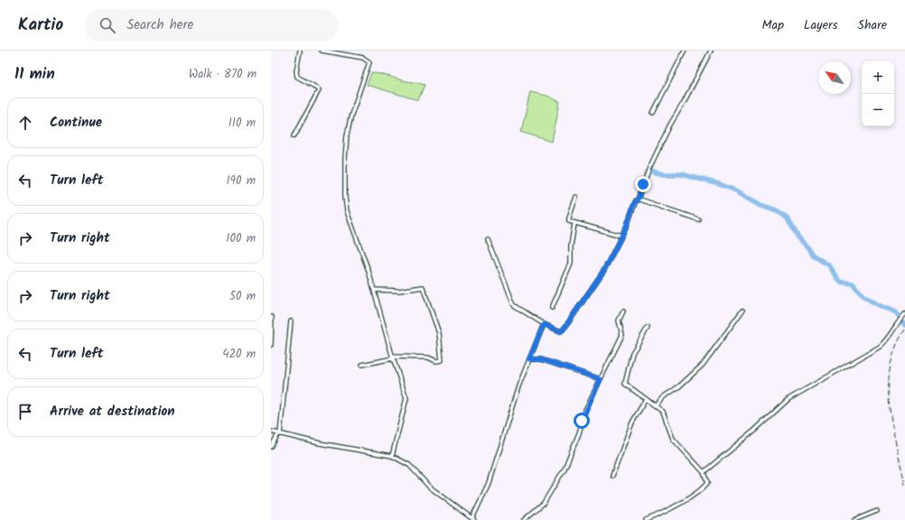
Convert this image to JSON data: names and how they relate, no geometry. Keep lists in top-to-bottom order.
{
  "north": "top left",
  "page": {
    "header": "Kartio",
    "search": "Search here",
    "nav": ["Map", "Layers", "Share"],
    "heading": ["11 min", "Walk · 870 m"],
    "map_buttons": ["+", "−"],
    "list": [
      ["Continue", "110 m"],
      ["Turn left", "190 m"],
      ["Turn right", "100 m"],
      ["Turn right", "50 m"],
      ["Turn left", "420 m"],
      "Arrive at destination"
    ]
  }
}
